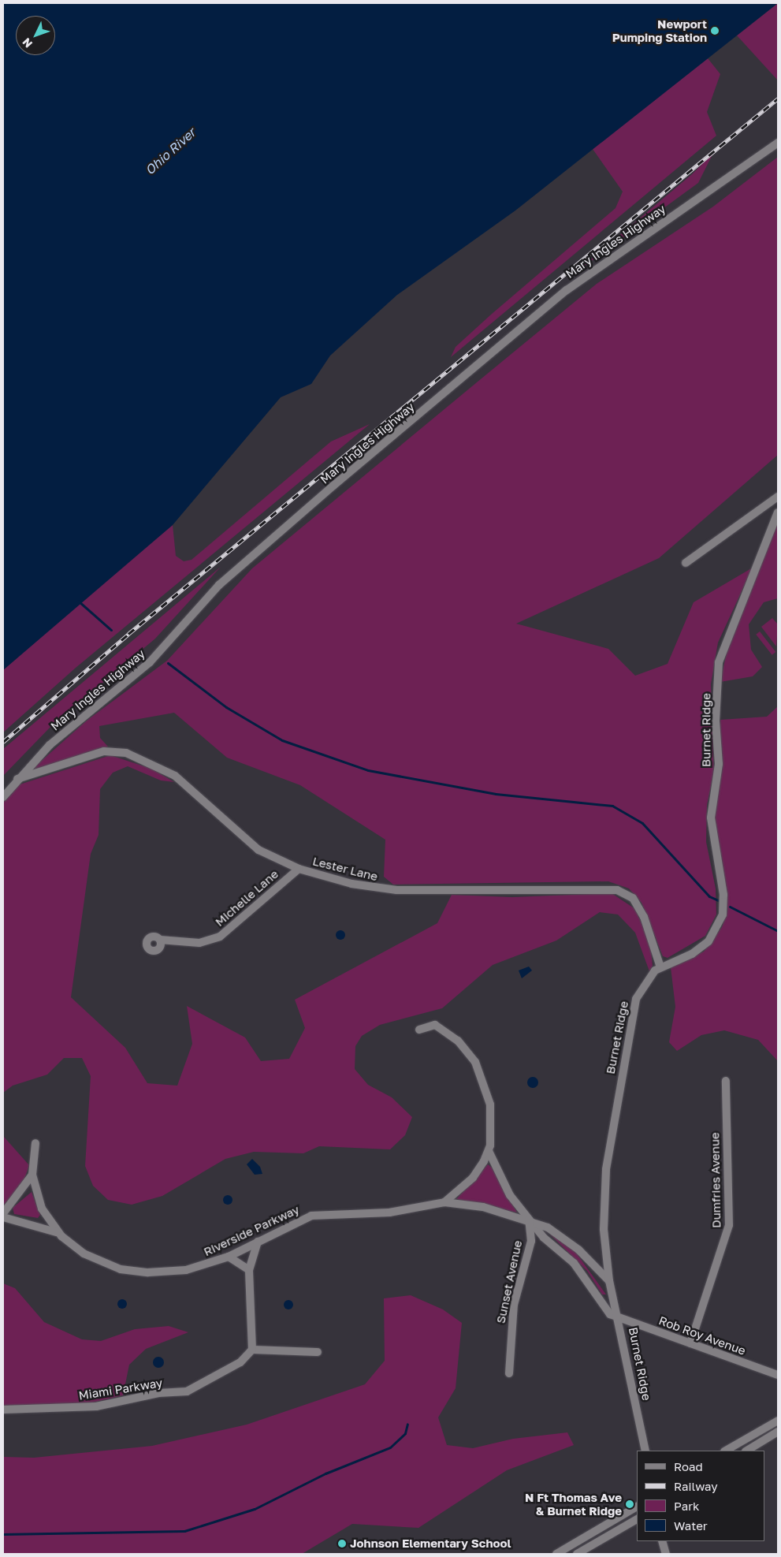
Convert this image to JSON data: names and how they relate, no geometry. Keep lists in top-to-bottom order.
{
  "streets": {
    "street": [
      "Mary Ingles Highway",
      "Burnet Ridge",
      "Lester Lane",
      "Michelle Lane",
      "Dumfries Avenue",
      "Riverside Parkway",
      "Sunset Avenue",
      "Rob Roy Avenue",
      "Miami Parkway"
    ]
  },
  "crossings": [
    ["Mary Ingles Highway", "Lester Lane"],
    ["Burnet Ridge", "Lester Lane"],
    ["Burnet Ridge", "Riverside Parkway"],
    ["Burnet Ridge", "Rob Roy Avenue"],
    ["Lester Lane", "Michelle Lane"],
    ["Dumfries Avenue", "Rob Roy Avenue"],
    ["Riverside Parkway", "Sunset Avenue"]
  ],
  "water": ["Ohio River"],
  "places": ["Newport Pumping Station", "N Ft Thomas Ave & Burnet Ridge", "Johnson Elementary School"],
  "legend": [
    "Road",
    "Railway",
    "Park",
    "Water"
  ],
  "north": "bottom left"
}
